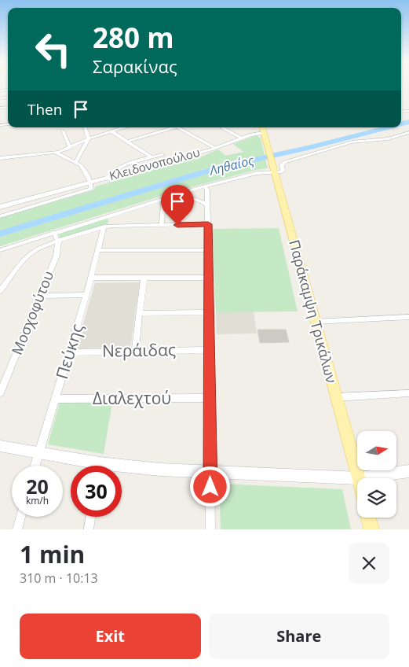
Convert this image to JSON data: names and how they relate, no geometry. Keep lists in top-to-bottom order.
{
  "streets": {
    "main road": ["Παράκαμψη Τρικάλων"],
    "street": [
      "Κλειδονοπούλου",
      "Μοσχοφύτου",
      "Νεράιδας",
      "Πεύκης",
      "Διαλεχτού"
    ]
  },
  "crossings": [
    ["Κλειδονοπούλου", "Παράκαμψη Τρικάλων"],
    ["Νεράιδας", "Πεύκης"],
    ["Πεύκης", "Διαλεχτού"]
  ],
  "water": ["Ληθαίος"],
  "north": "right",
  "page": {
    "turn": ["280 m", "Σαρακίνας"],
    "then": "Then",
    "speed": "20 km/h",
    "limit": "30",
    "heading": ["1 min", "310 m · 10:13"],
    "buttons": ["Exit", "Share"]
  }
}
